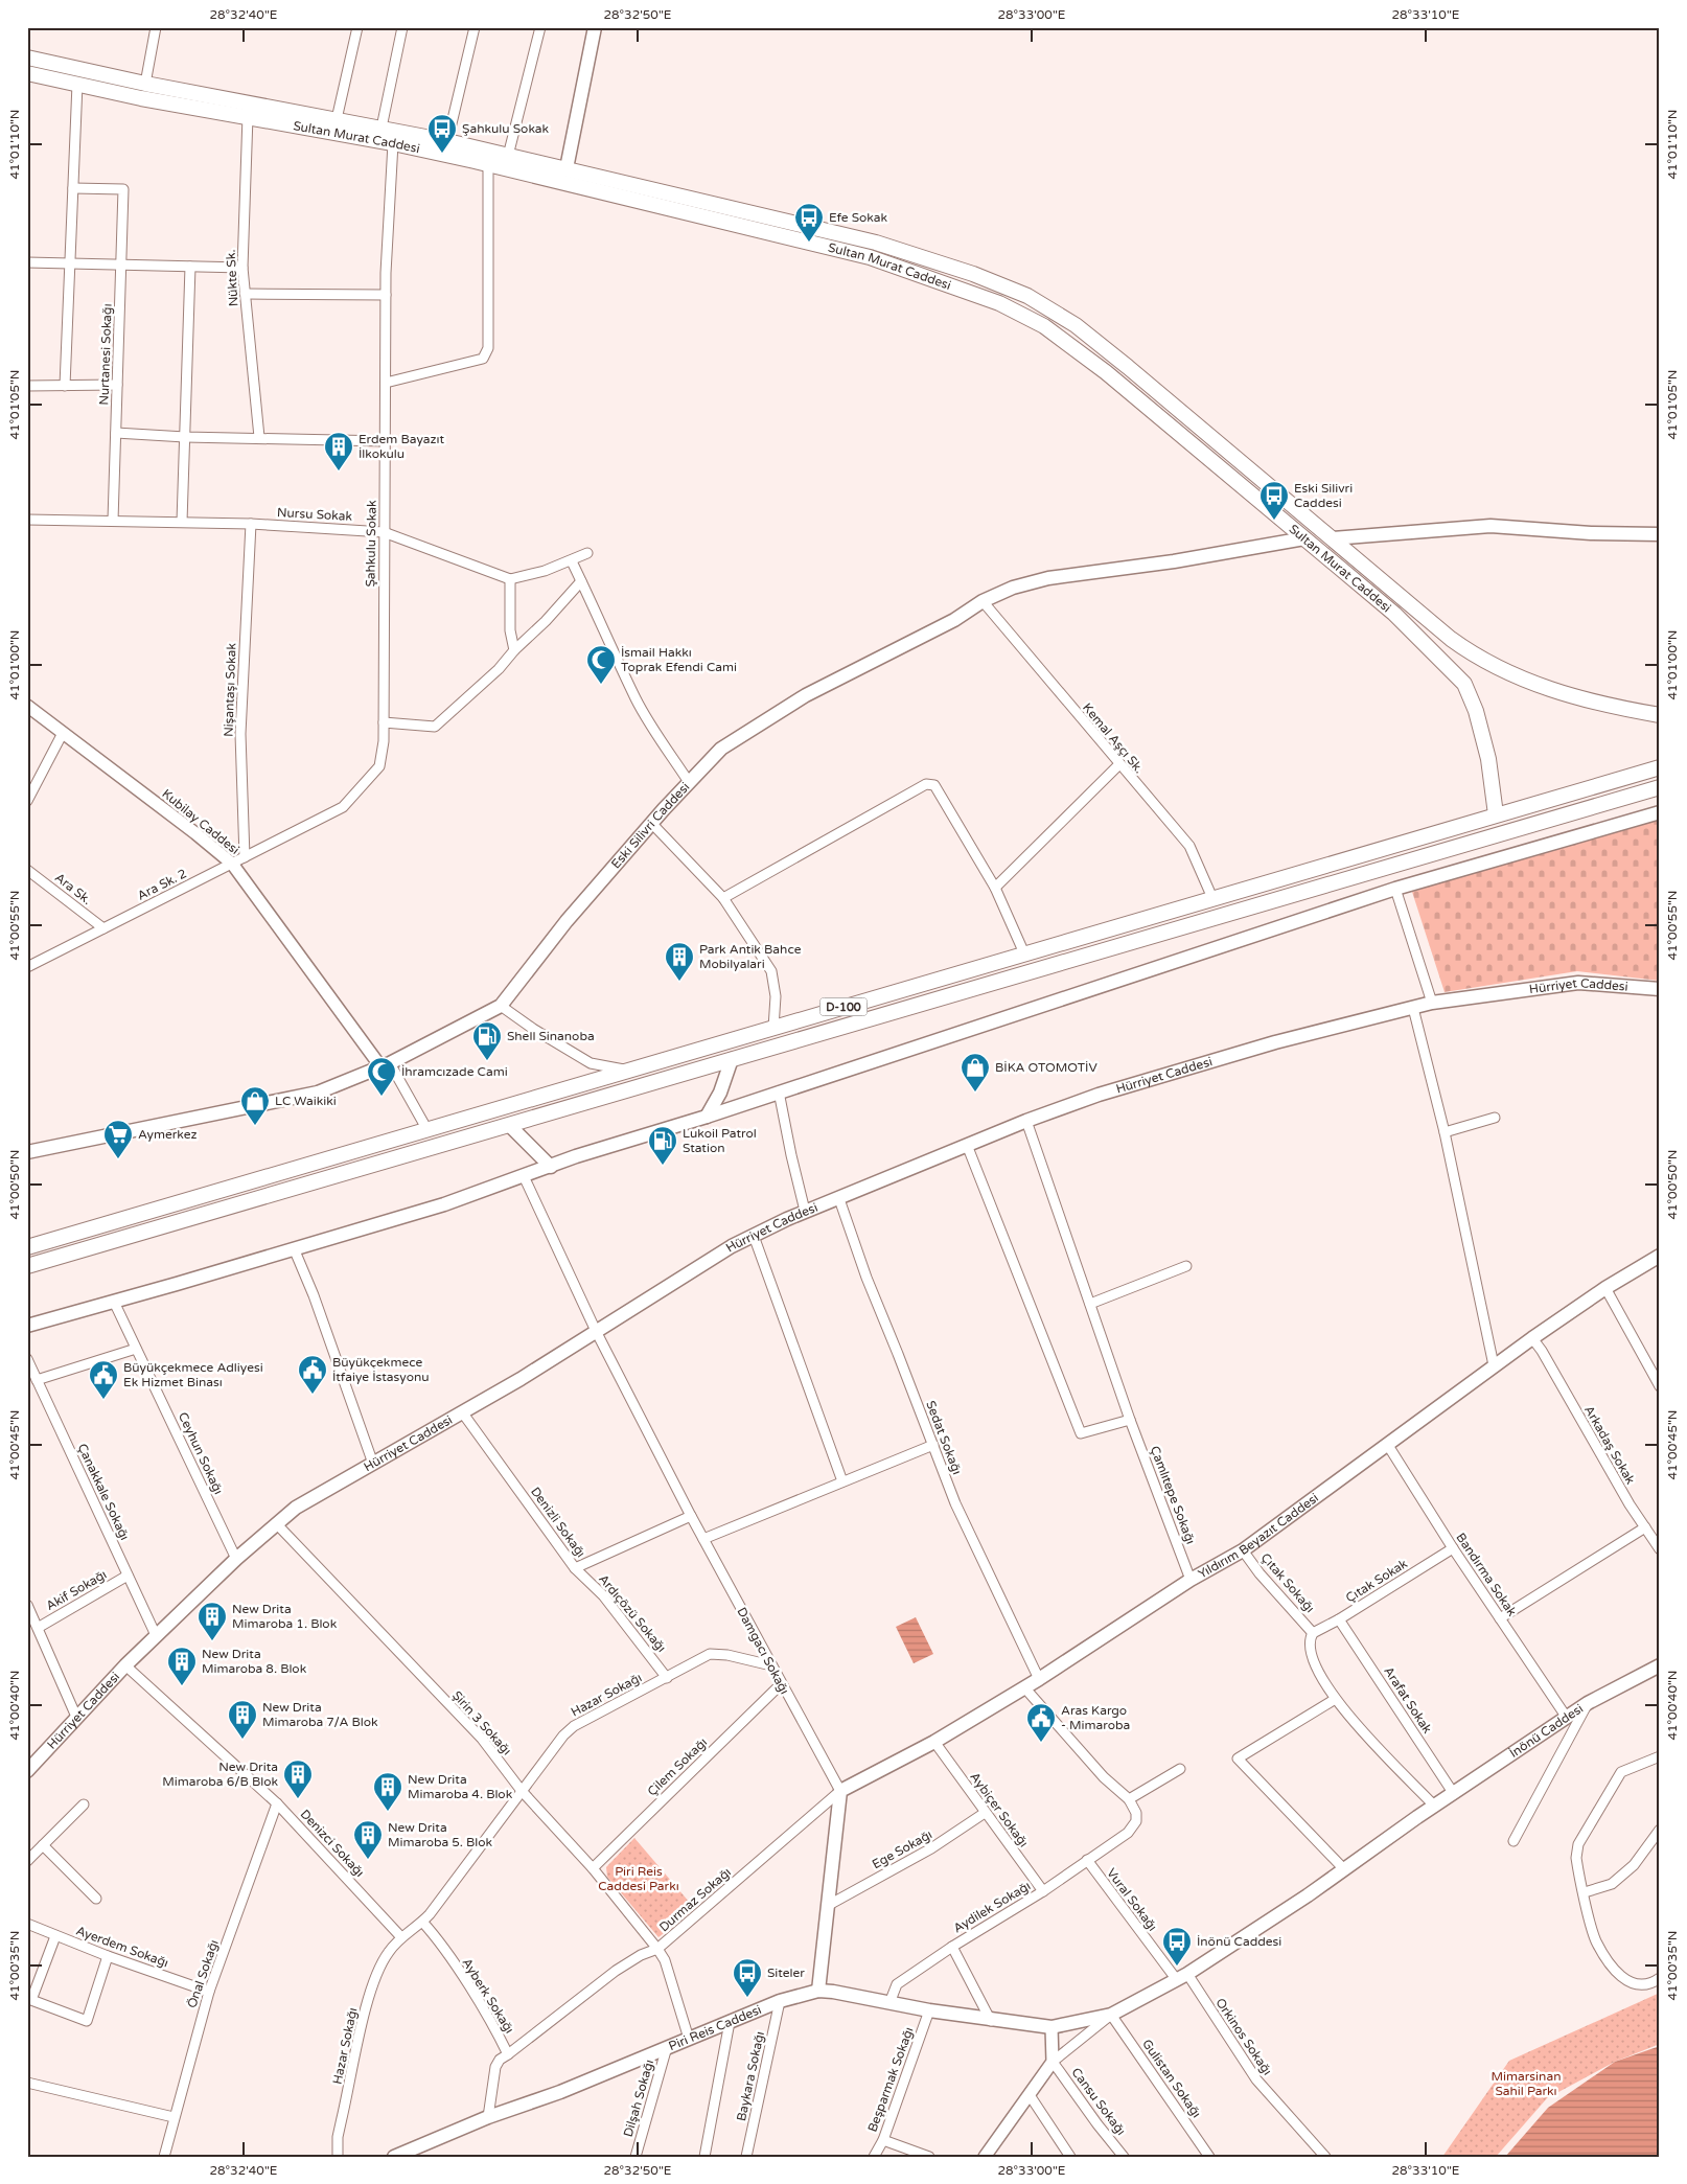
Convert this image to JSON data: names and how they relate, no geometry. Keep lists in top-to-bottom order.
{
  "streets": {
    "main road": [
      "Sultan Murat Caddesi",
      "Eski Silivri Caddesi",
      "Hürriyet Caddesi",
      "D-100",
      "Yıldırım Beyazıt Caddesi",
      "İnönü Caddesi",
      "Piri Reis Caddesi"
    ],
    "street": [
      "Nükte Sk.",
      "Nurtanesi Sokağı",
      "Nursu Sokak",
      "Şahkulu Sokak",
      "Nişantaşı Sokak",
      "Kemal Aşçı Sk.",
      "Kubilay Caddesi",
      "Ara Sk. 2",
      "Ara Sk.",
      "Sedat Sokağı",
      "Arkadaş Sokak",
      "Ceyhun Sokağı",
      "Çanakkale Sokağı",
      "Çamlıtepe Sokağı",
      "Denizli Sokağı",
      "Bandırma Sokak",
      "Çıtak Sokak",
      "Çıtak Sokağı",
      "Akif Sokağı",
      "Ardıçözü Sokağı",
      "Damgacı Sokağı",
      "Hazar Sokağı",
      "Arafat Sokak",
      "Şirin 3 Sokağı",
      "Çilem Sokağı",
      "Aybiçer Sokağı",
      "Denizci Sokağı",
      "Ege Sokağı",
      "Durmaz Sokağı",
      "Vural Sokağı",
      "Aydilek Sokağı",
      "Ayerdem Sokağı",
      "Önal Sokağı",
      "Ayberk Sokağı",
      "Orkinos Sokağı",
      "Baykara Sokağı",
      "Gulistan Sokağı",
      "Beşparmak Sokağı",
      "Dilşah Sokağı",
      "Cansu Sokağı"
    ]
  },
  "crossings": [
    ["Sultan Murat Caddesi", "Nükte Sk."],
    ["Sultan Murat Caddesi", "Şahkulu Sokak"],
    ["Sultan Murat Caddesi", "Eski Silivri Caddesi"],
    ["Sultan Murat Caddesi", "D-100"],
    ["Nurtanesi Sokağı", "Nursu Sokak"],
    ["Nursu Sokak", "Şahkulu Sokak"],
    ["Nursu Sokak", "Nişantaşı Sokak"],
    ["Şahkulu Sokak", "Nişantaşı Sokak"],
    ["Şahkulu Sokak", "Kubilay Caddesi"],
    ["Şahkulu Sokak", "Ara Sk. 2"],
    ["Kemal Aşçı Sk.", "Eski Silivri Caddesi"],
    ["Kemal Aşçı Sk.", "D-100"],
    ["Kubilay Caddesi", "Eski Silivri Caddesi"],
    ["Kubilay Caddesi", "Ara Sk. 2"],
    ["Ara Sk. 2", "Ara Sk."],
    ["Hürriyet Caddesi", "Sedat Sokağı"],
    ["Hürriyet Caddesi", "Ceyhun Sokağı"],
    ["Hürriyet Caddesi", "Çanakkale Sokağı"],
    ["Hürriyet Caddesi", "Çamlıtepe Sokağı"],
    ["Hürriyet Caddesi", "Denizli Sokağı"],
    ["Hürriyet Caddesi", "Damgacı Sokağı"],
    ["Hürriyet Caddesi", "Şirin 3 Sokağı"],
    ["Hürriyet Caddesi", "Denizci Sokağı"],
    ["Sedat Sokağı", "Yıldırım Beyazıt Caddesi"],
    ["Arkadaş Sokak", "Yıldırım Beyazıt Caddesi"],
    ["Çanakkale Sokağı", "Akif Sokağı"],
    ["Çamlıtepe Sokağı", "Yıldırım Beyazıt Caddesi"],
    ["Denizli Sokağı", "Ardıçözü Sokağı"],
    ["Denizli Sokağı", "Damgacı Sokağı"],
    ["Yıldırım Beyazıt Caddesi", "Bandırma Sokak"],
    ["Yıldırım Beyazıt Caddesi", "Çıtak Sokağı"],
    ["Yıldırım Beyazıt Caddesi", "Damgacı Sokağı"],
    ["Yıldırım Beyazıt Caddesi", "Aybiçer Sokağı"],
    ["Yıldırım Beyazıt Caddesi", "Durmaz Sokağı"],
    ["Bandırma Sokak", "Çıtak Sokak"],
    ["Bandırma Sokak", "İnönü Caddesi"],
    ["Çıtak Sokak", "Çıtak Sokağı"],
    ["Çıtak Sokak", "Arafat Sokak"],
    ["Ardıçözü Sokağı", "Hazar Sokağı"],
    ["Damgacı Sokağı", "Hazar Sokağı"],
    ["Damgacı Sokağı", "Çilem Sokağı"],
    ["Damgacı Sokağı", "Durmaz Sokağı"],
    ["Hazar Sokağı", "Şirin 3 Sokağı"],
    ["Hazar Sokağı", "Denizci Sokağı"],
    ["Hazar Sokağı", "Ayberk Sokağı"],
    ["Arafat Sokak", "İnönü Caddesi"],
    ["Şirin 3 Sokağı", "Çilem Sokağı"],
    ["Şirin 3 Sokağı", "Durmaz Sokağı"],
    ["Şirin 3 Sokağı", "Piri Reis Caddesi"],
    ["İnönü Caddesi", "Vural Sokağı"],
    ["İnönü Caddesi", "Piri Reis Caddesi"],
    ["İnönü Caddesi", "Orkinos Sokağı"],
    ["İnönü Caddesi", "Gulistan Sokağı"],
    ["Aybiçer Sokağı", "Ege Sokağı"],
    ["Aybiçer Sokağı", "Aydilek Sokağı"],
    ["Denizci Sokağı", "Önal Sokağı"],
    ["Durmaz Sokağı", "Ayberk Sokağı"],
    ["Vural Sokağı", "Aydilek Sokağı"],
    ["Vural Sokağı", "Orkinos Sokağı"],
    ["Aydilek Sokağı", "Piri Reis Caddesi"],
    ["Ayerdem Sokağı", "Önal Sokağı"],
    ["Ayberk Sokağı", "Piri Reis Caddesi"],
    ["Piri Reis Caddesi", "Baykara Sokağı"],
    ["Piri Reis Caddesi", "Beşparmak Sokağı"],
    ["Piri Reis Caddesi", "Dilşah Sokağı"]
  ],
  "parks": ["Piri Reis Caddesi Parkı", "Mimarsinan Sahil Parkı"],
  "places": {
    "bus stop": [
      "Şahkulu Sokak",
      "Efe Sokak",
      "Eski Silivri Caddesi",
      "İnönü Caddesi",
      "Siteler"
    ],
    "building": [
      "Erdem Bayazıt İlkokulu",
      "Park Antik Bahce Mobilyalari",
      "New Drita Mimaroba 1. Blok",
      "New Drita Mimaroba 8. Blok",
      "New Drita Mimaroba 7/A Blok",
      "New Drita Mimaroba 6/B Blok",
      "New Drita Mimaroba 4. Blok",
      "New Drita Mimaroba 5. Blok"
    ],
    "mosque": ["İsmail Hakkı Toprak Efendi Cami", "İhramcızade Cami"],
    "fuel station": ["Shell Sinanoba", "Lukoil Patrol Station"],
    "shop": ["BİKA OTOMOTİV", "LC Waikiki"],
    "supermarket": ["Aymerkez"],
    "public building": ["Büyükçekmece İtfaiye İstasyonu", "Büyükçekmece Adliyesi Ek Hizmet Binası", "Aras Kargo - Mimaroba"]
  },
  "coordinates": [
    "28°32'40\"E",
    "28°32'50\"E",
    "28°33'00\"E",
    "28°33'10\"E",
    "41°01'10\"N",
    "41°01'05\"N",
    "41°01'00\"N",
    "41°00'55\"N",
    "41°00'50\"N",
    "41°00'45\"N",
    "41°00'40\"N",
    "41°00'35\"N"
  ]
}
